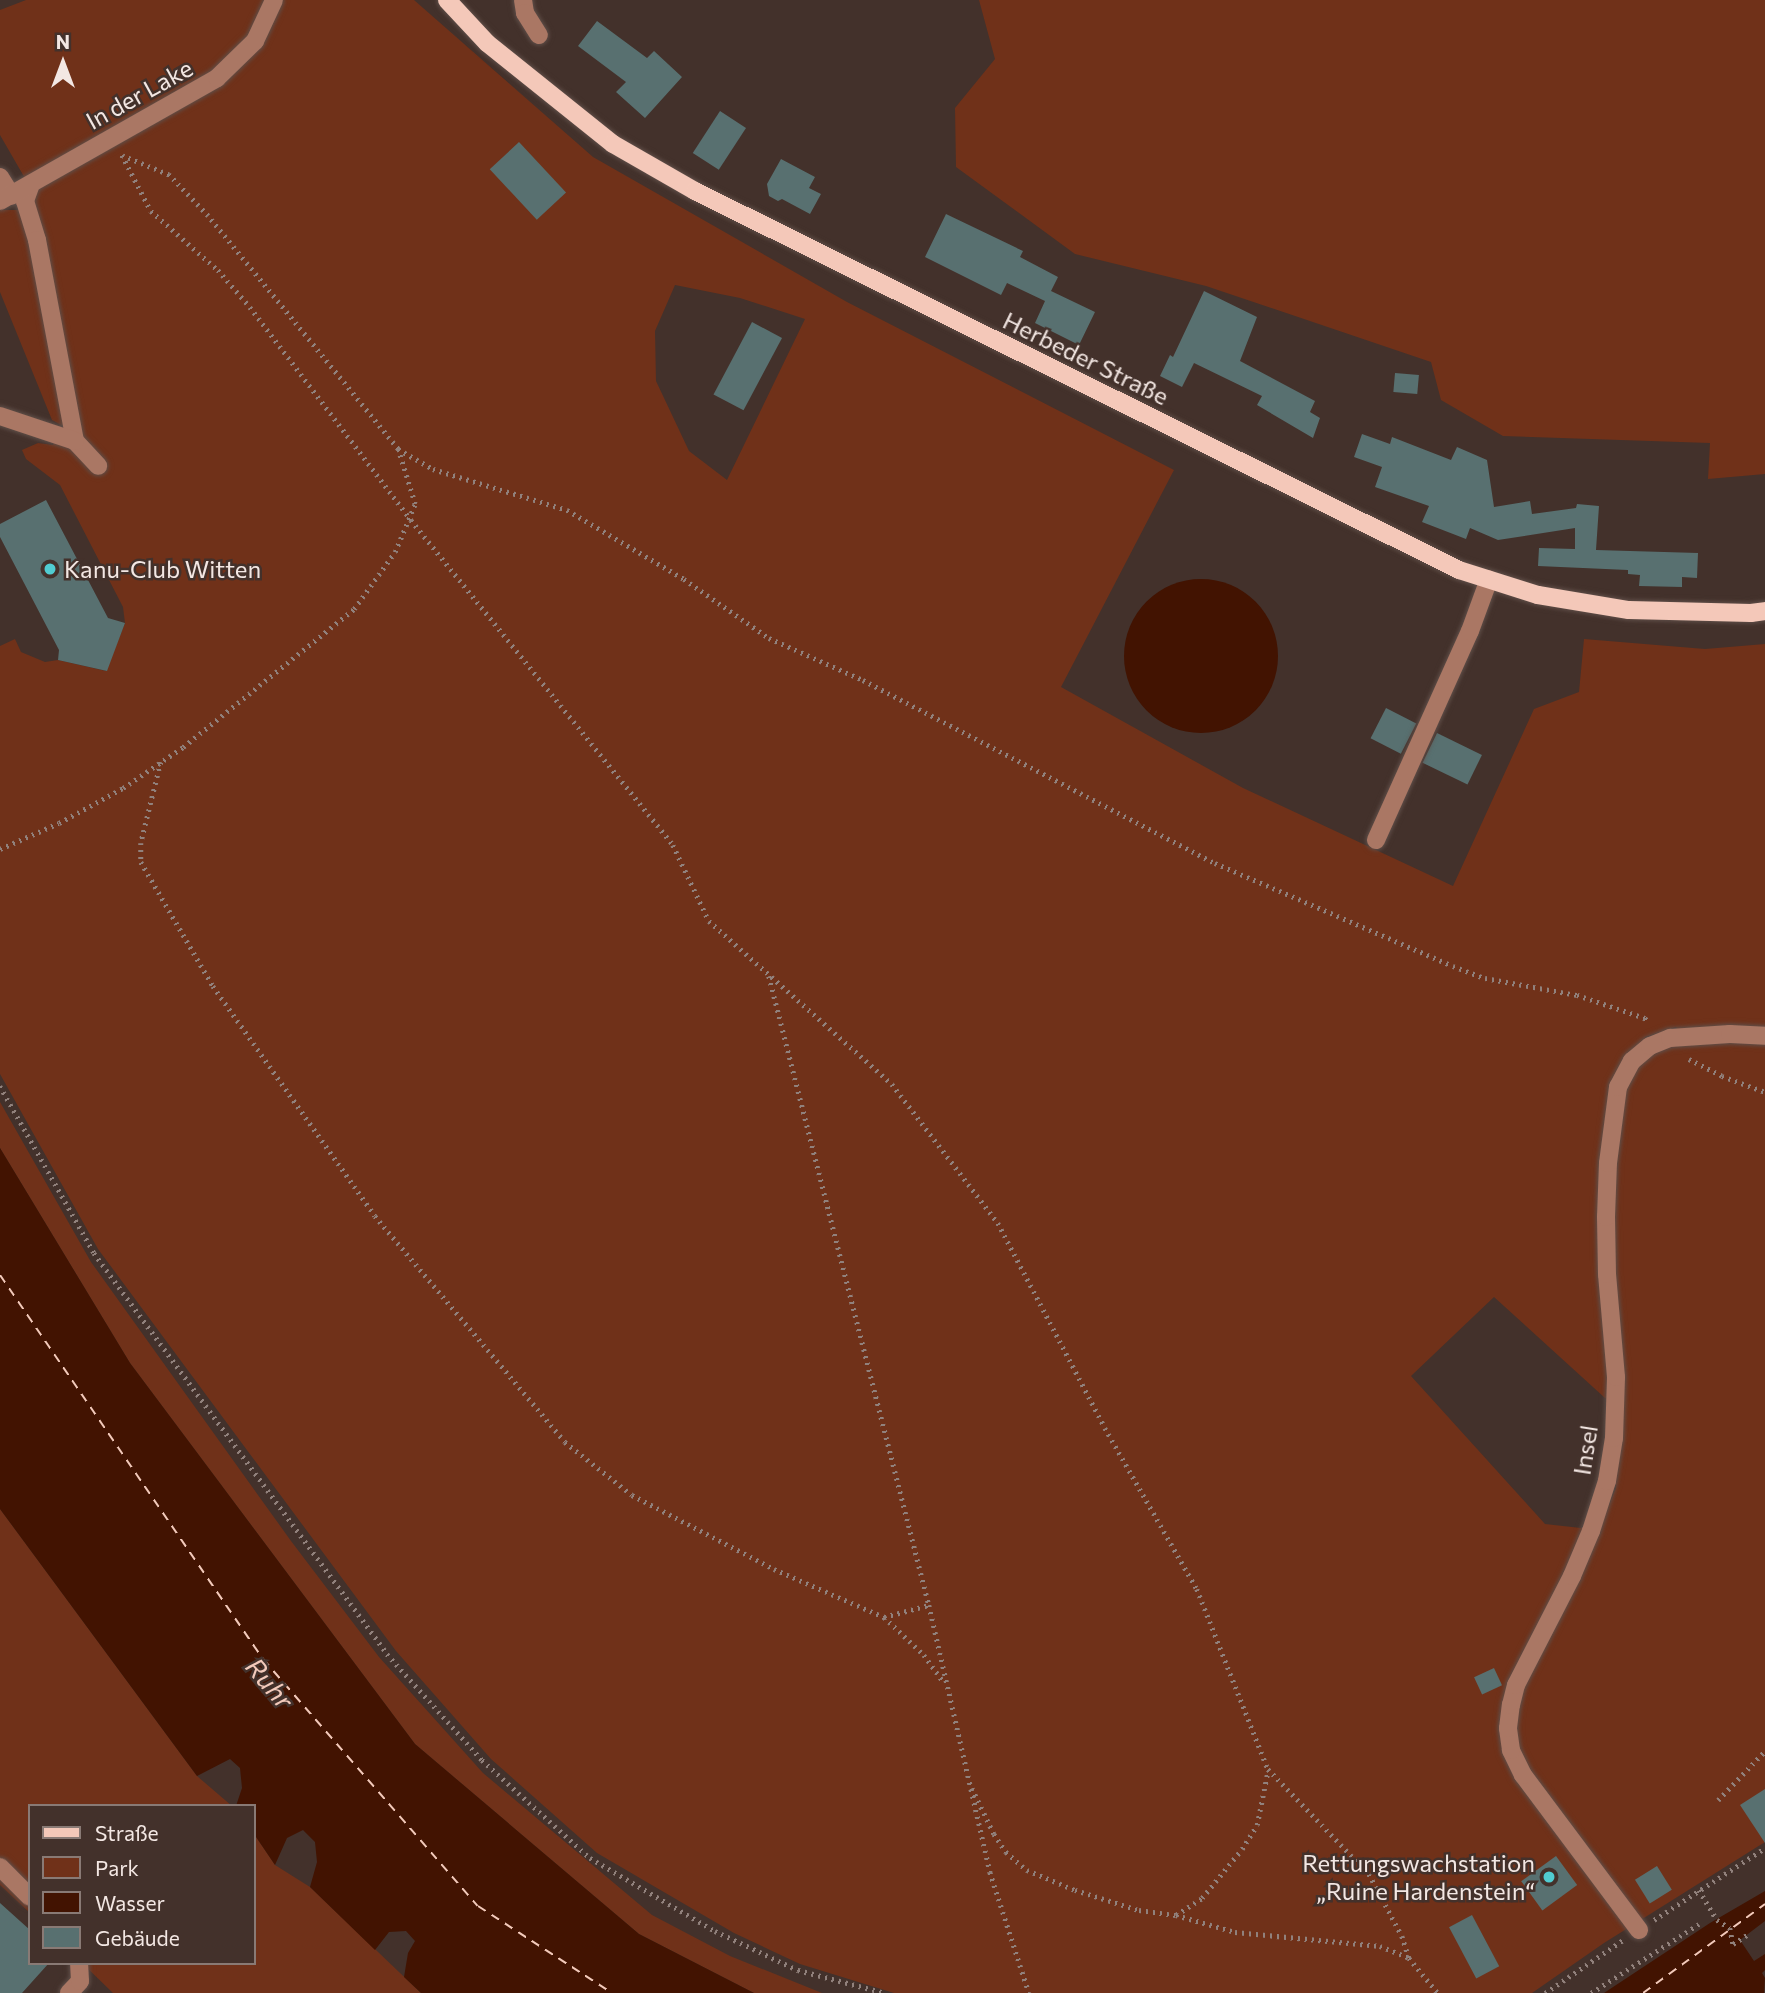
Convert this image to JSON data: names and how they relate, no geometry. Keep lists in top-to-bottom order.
{
  "streets": {
    "main road": ["Herbeder Straße"],
    "street": ["In der Lake", "Insel"]
  },
  "water": ["Ruhr"],
  "places": ["Kanu-Club Witten", "Rettungswachstation „Ruine Hardenstein“"],
  "legend": [
    "Straße",
    "Park",
    "Wasser",
    "Gebäude"
  ],
  "north": "top"
}
